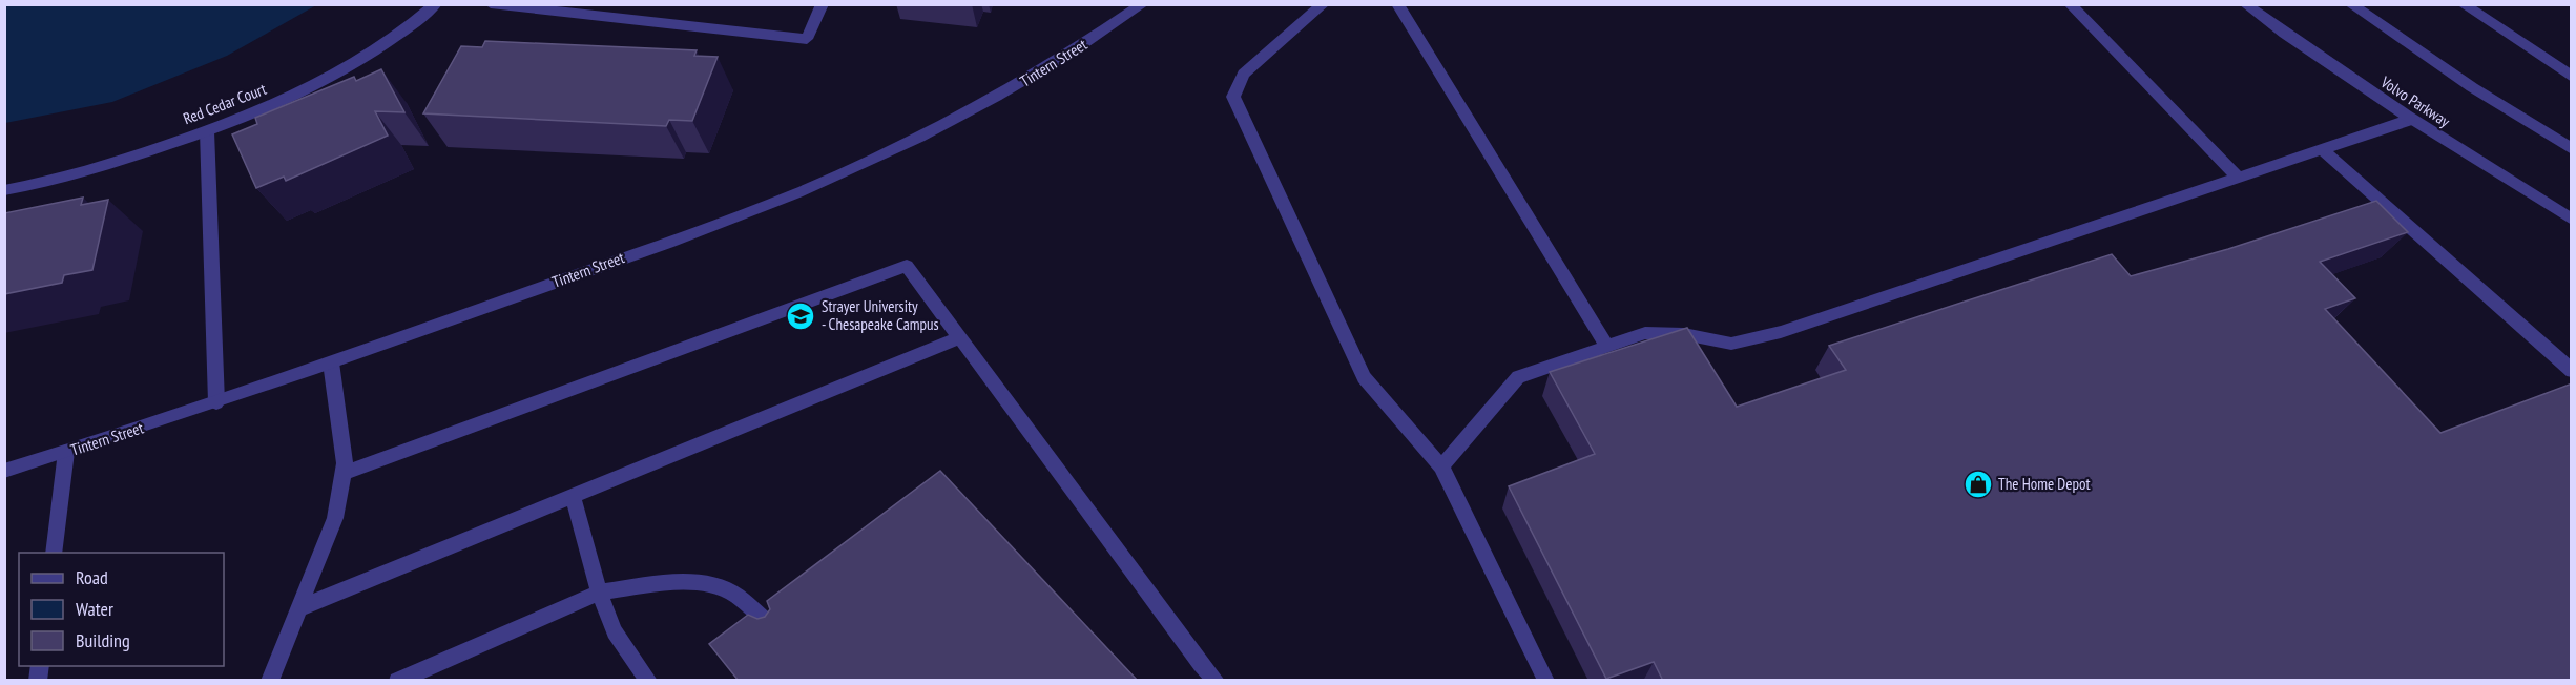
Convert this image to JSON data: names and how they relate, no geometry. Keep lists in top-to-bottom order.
{
  "streets": {
    "street": ["Tintern Street", "Volvo Parkway", "Red Cedar Court"]
  },
  "places": {
    "school or university": ["Strayer University - Chesapeake Campus"],
    "shop": ["The Home Depot"]
  },
  "legend": ["Road", "Water", "Building"]
}
